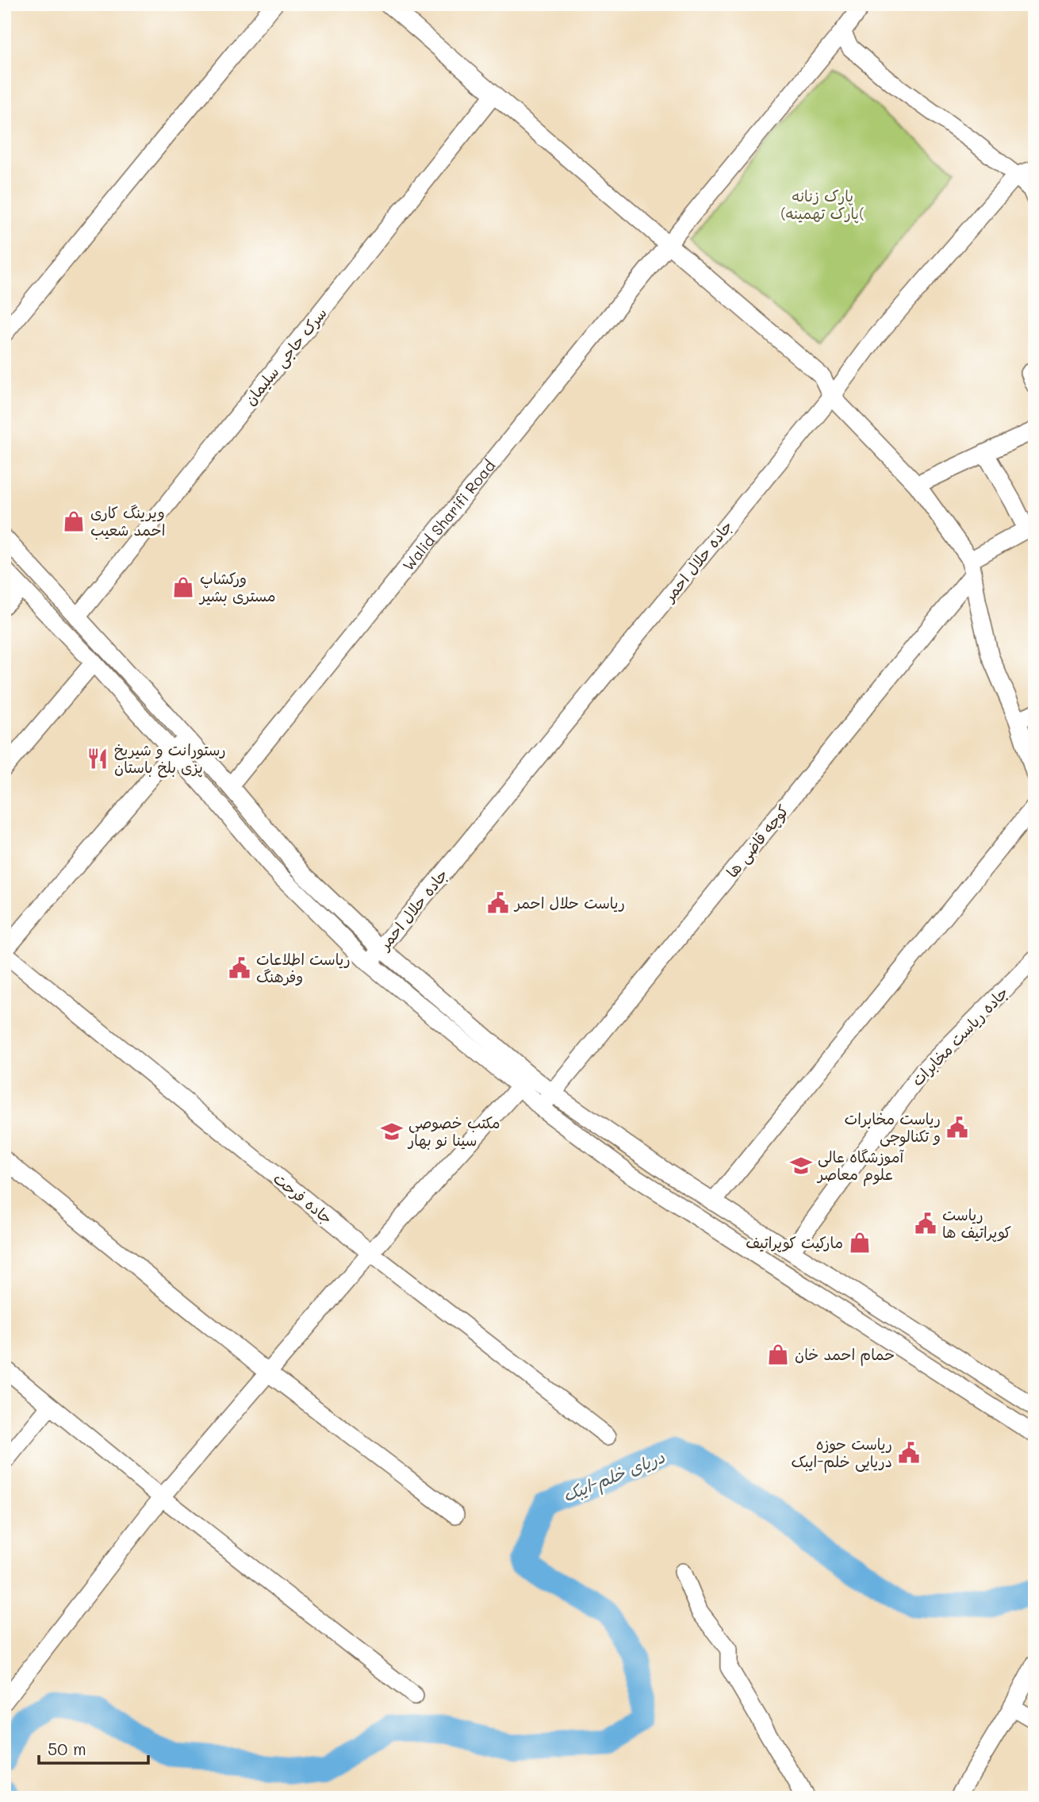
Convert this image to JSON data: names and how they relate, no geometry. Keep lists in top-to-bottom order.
{
  "streets": {
    "street": [
      "سرک حاجی سلیمان",
      "Walid Sharifi Road",
      "جاده حلال احمر",
      "کوچه قاضی ها",
      "جاده ریاست مخابرات",
      "جاده فرحت"
    ]
  },
  "water": ["دریای خلم-ایبک"],
  "parks": ["پارک زنانه (پارک تهمینه("],
  "places": {
    "shop": [
      "ویرینگ کاری احمد شعیب",
      "ورکشاپ مستری بشیر",
      "مارکیت کوپراتیف",
      "حمام احمد خان"
    ],
    "restaurant": ["رستورانت و شیریخ پزی بلخ باستان"],
    "public building": [
      "ریاست حلال احمر",
      "ریاست اطلاعات وفرهنگ",
      "ریاست مخابرات و تکنالوجی",
      "ریاست کوپراتیف ها",
      "ریاست حوزه دریایی خلم-ایبک"
    ],
    "school or university": ["مکتب خصوصی سینا نو بهار", "آموزشگاه عالی علوم معاصر"]
  },
  "scale_bar": "50 m"
}
